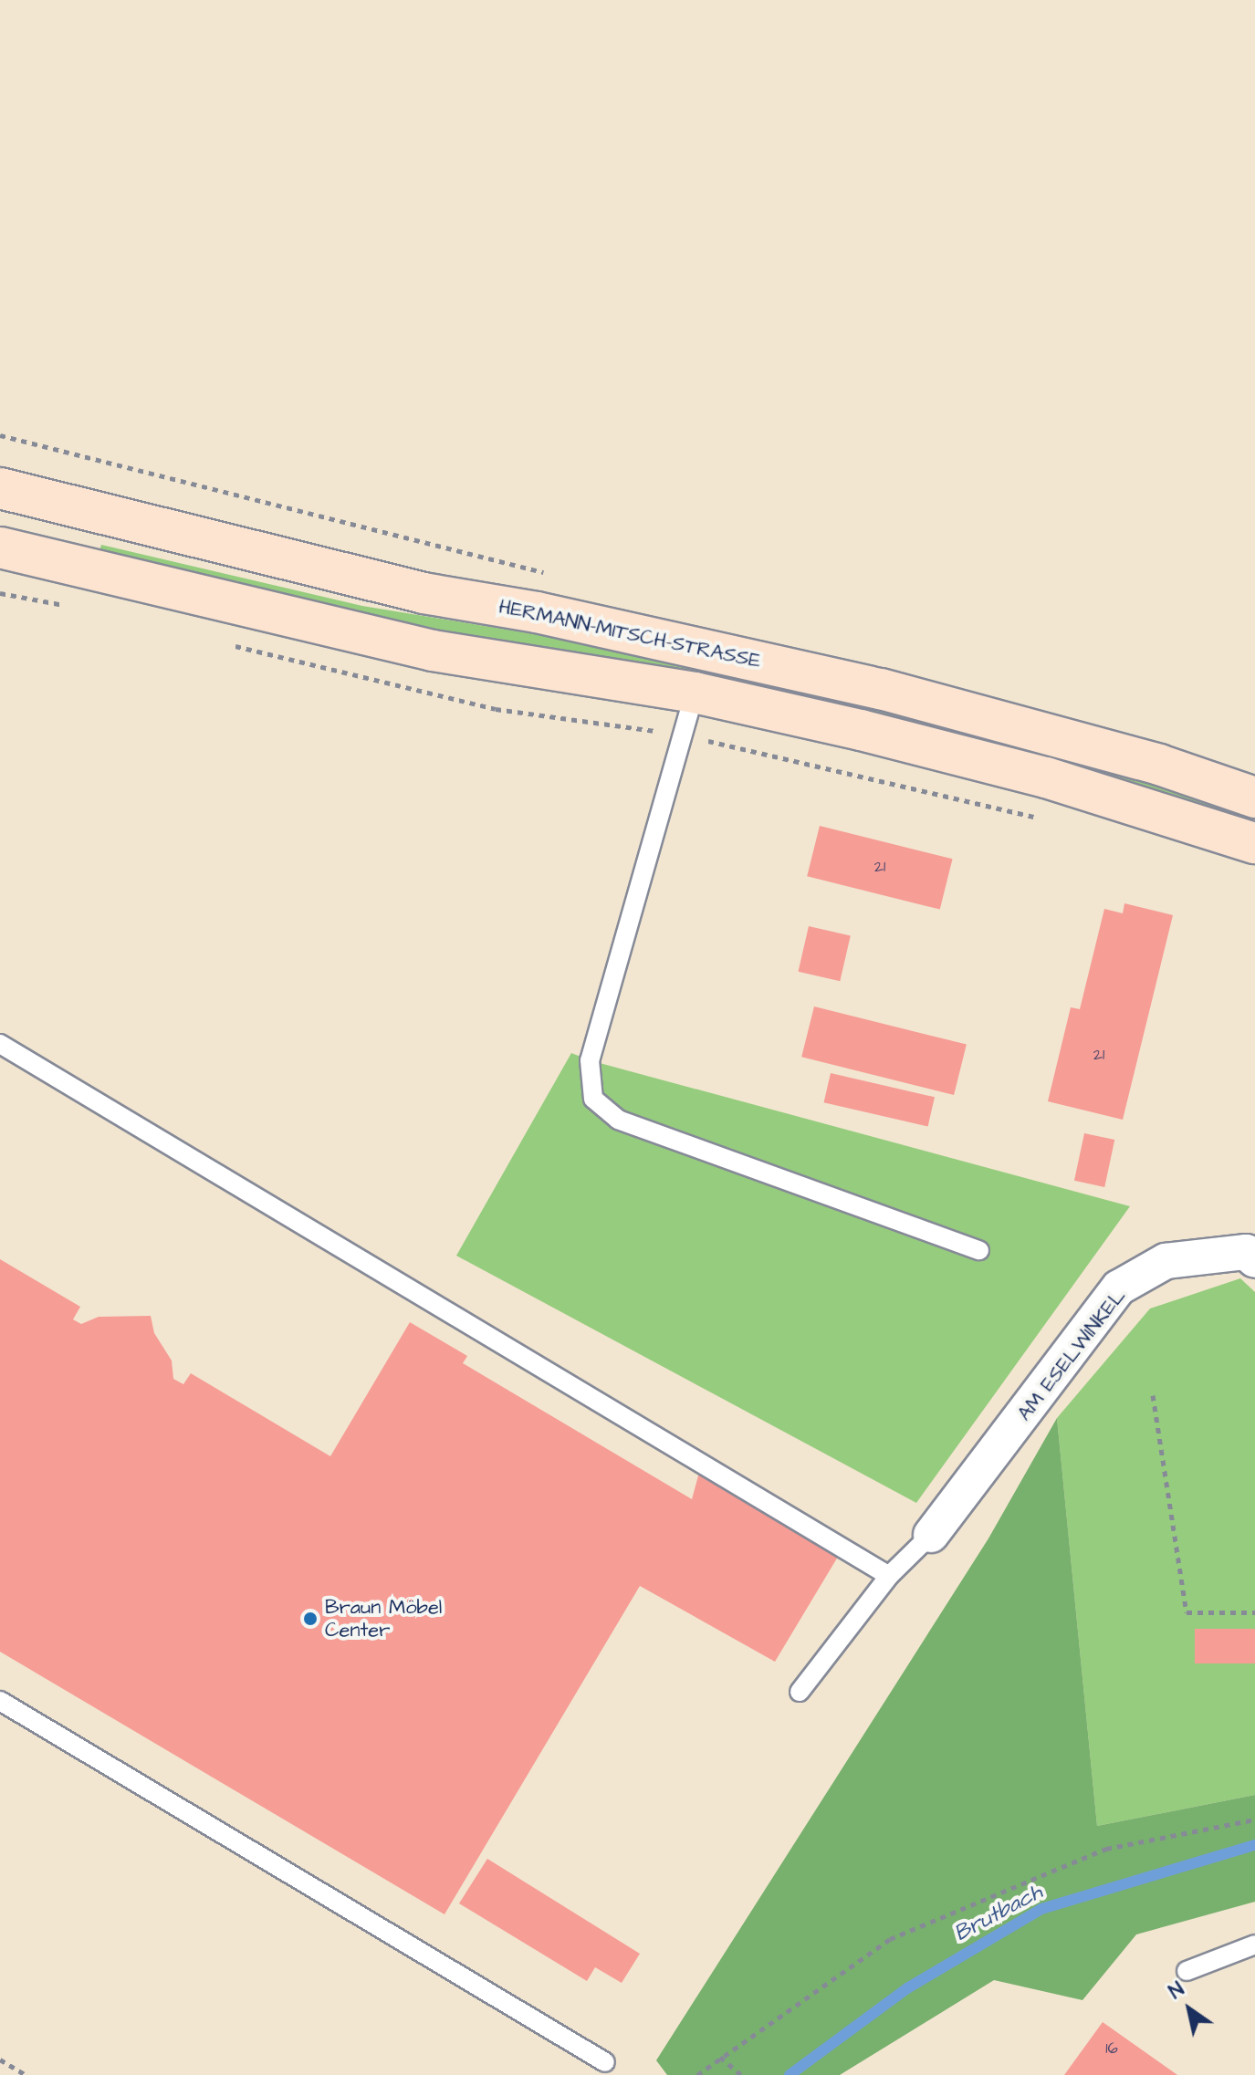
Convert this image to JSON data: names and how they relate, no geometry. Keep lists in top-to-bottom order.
{
  "streets": {
    "main road": ["HERMANN-MITSCH-STRASSE"],
    "street": ["AM ESELWINKEL"]
  },
  "water": ["Brutbach"],
  "places": ["Braun Möbel Center"],
  "house_numbers": ["21", "21", "16"],
  "north": "top left"
}
